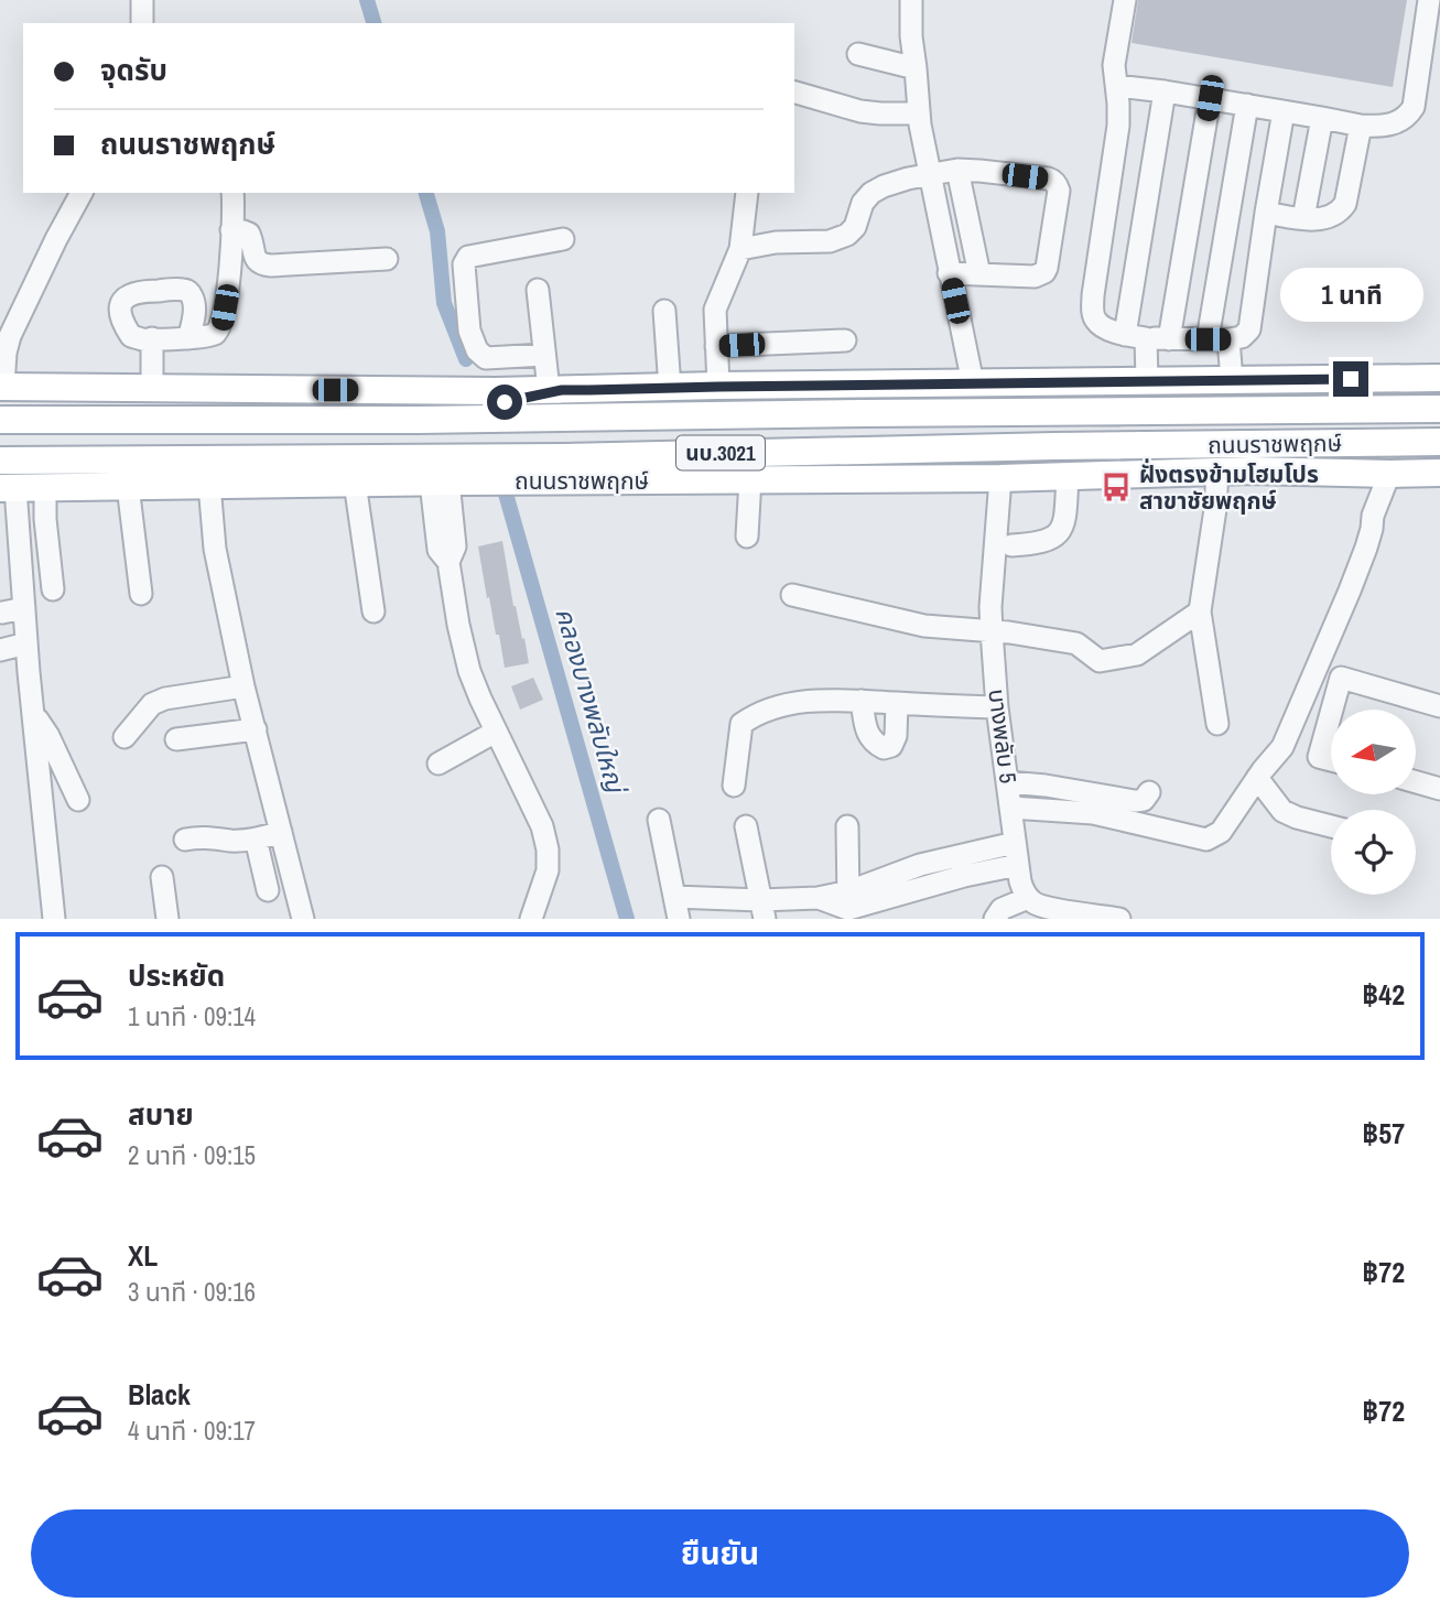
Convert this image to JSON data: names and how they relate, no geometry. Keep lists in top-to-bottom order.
{
  "streets": {
    "main road": ["ถนนราชพฤกษ์", "นบ.3021"],
    "street": ["บางพลับ 5"]
  },
  "crossings": [
    ["ถนนราชพฤกษ์", "บางพลับ 5"]
  ],
  "water": ["คลองบางพลับใหญ่"],
  "places": {
    "bus stop": ["ฝั่งตรงข้ามโฮมโปร สาขาชัยพฤกษ์"]
  },
  "north": "left",
  "page": {
    "banner": ["จุดรับ", "ถนนราชพฤกษ์"],
    "bubble": "1 นาที",
    "list": [
      {
        "name": "ประหยัด",
        "note": "1 นาที · 09:14",
        "value": "฿42"
      },
      {
        "name": "สบาย",
        "note": "2 นาที · 09:15",
        "value": "฿57"
      },
      {
        "name": "XL",
        "note": "3 นาที · 09:16",
        "value": "฿72"
      },
      {
        "name": "Black",
        "note": "4 นาที · 09:17",
        "value": "฿72"
      }
    ],
    "buttons": "ยืนยัน"
  }
}
